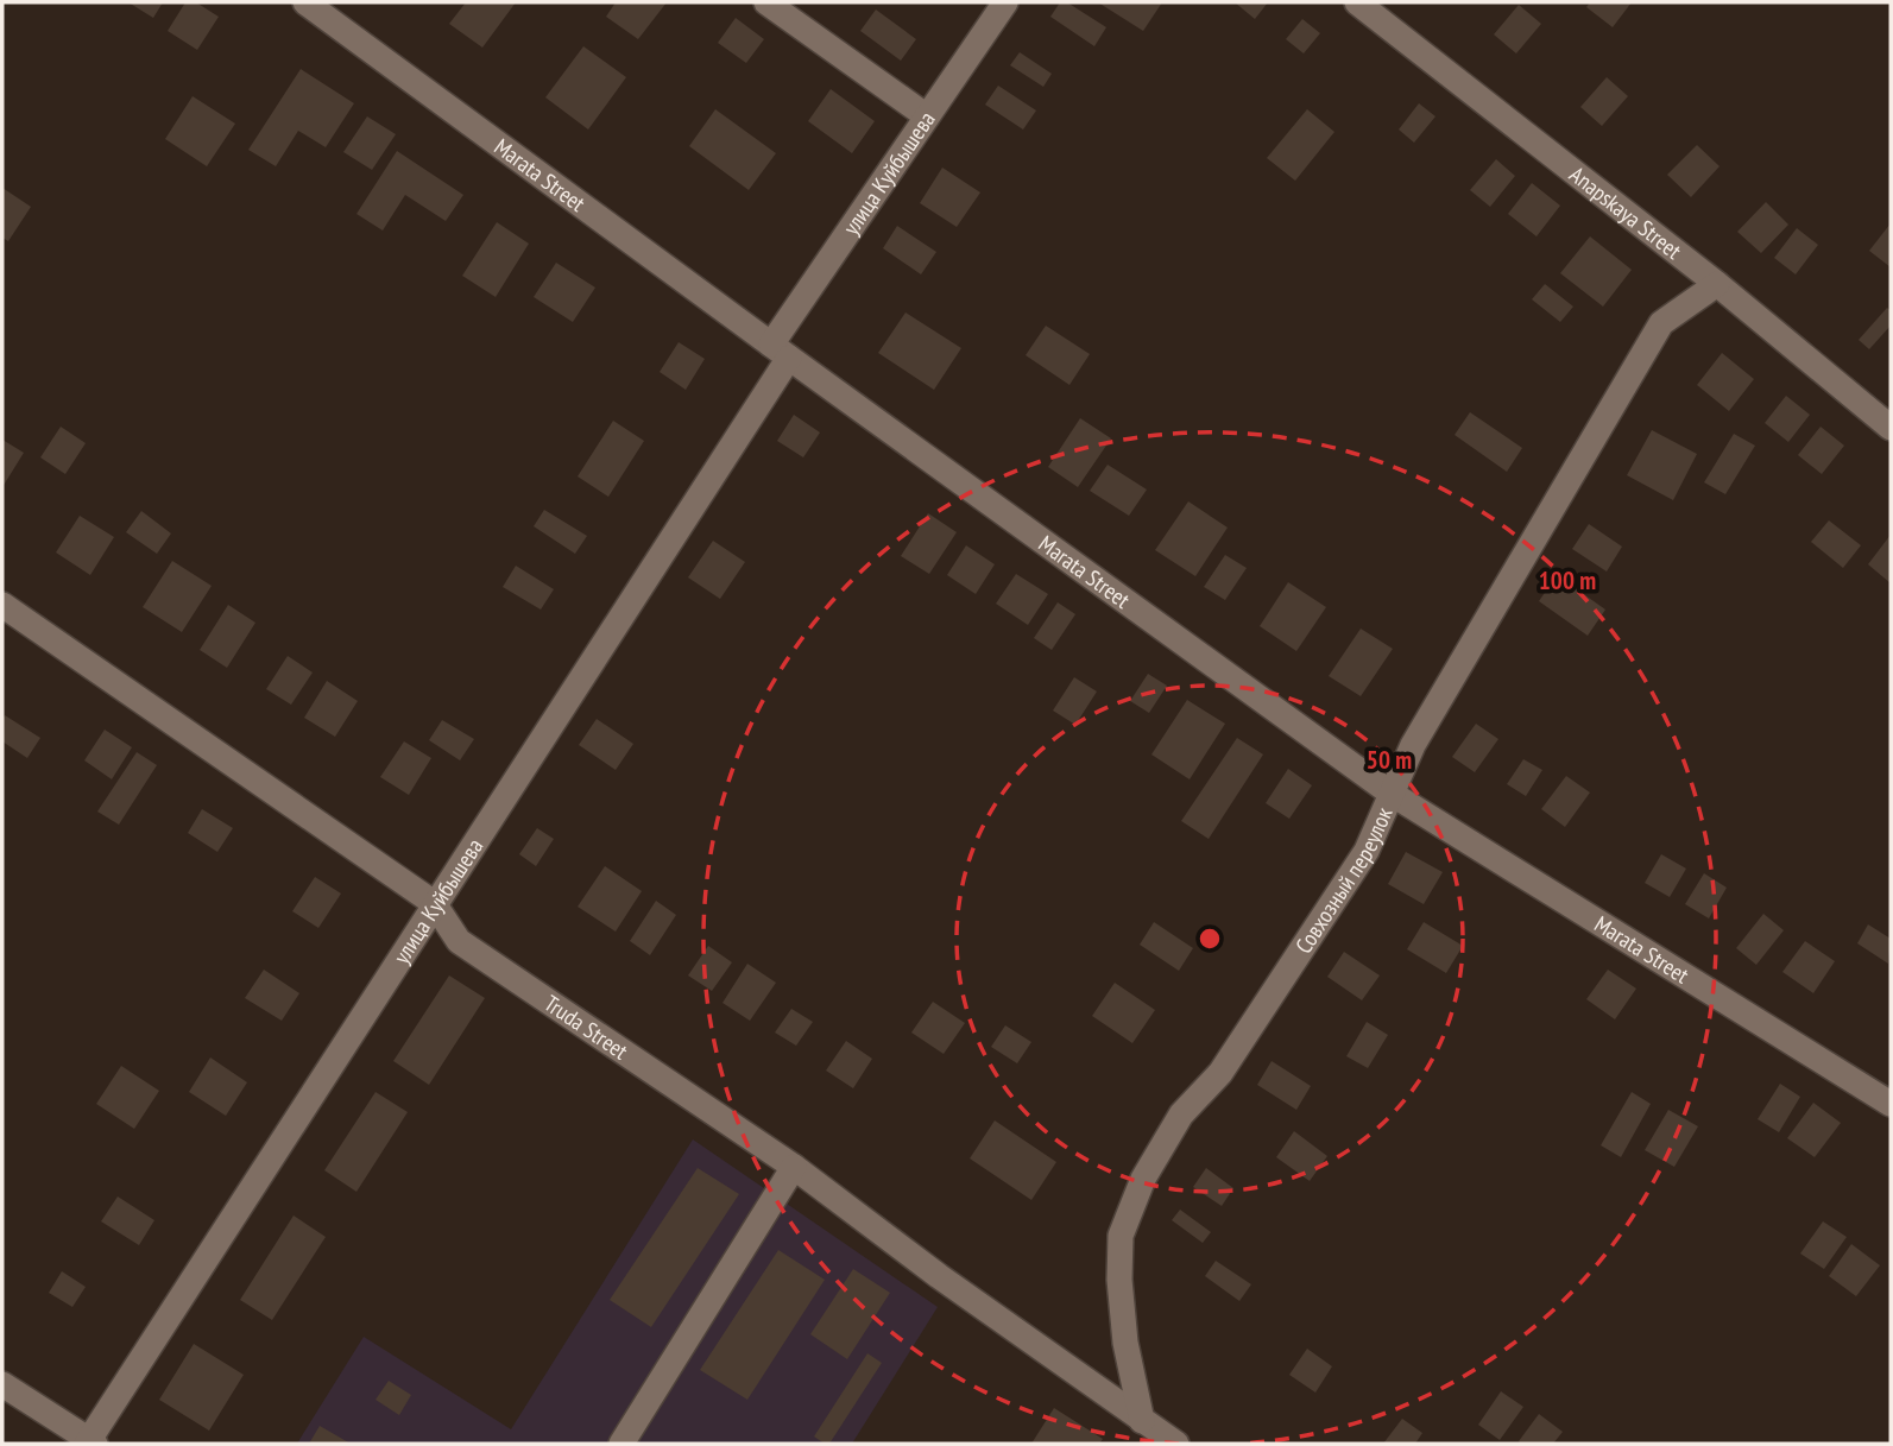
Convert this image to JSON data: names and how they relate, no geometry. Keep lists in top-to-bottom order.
{
  "streets": {
    "street": [
      "улица Куйбышева",
      "Marata Street",
      "Anapskaya Street",
      "Совхозный переулок",
      "Truda Street"
    ]
  },
  "crossings": [
    ["улица Куйбышева", "Marata Street"],
    ["улица Куйбышева", "Truda Street"],
    ["Marata Street", "Совхозный переулок"],
    ["Anapskaya Street", "Совхозный переулок"],
    ["Совхозный переулок", "Truda Street"]
  ],
  "rings": ["100 m", "50 m"]
}
